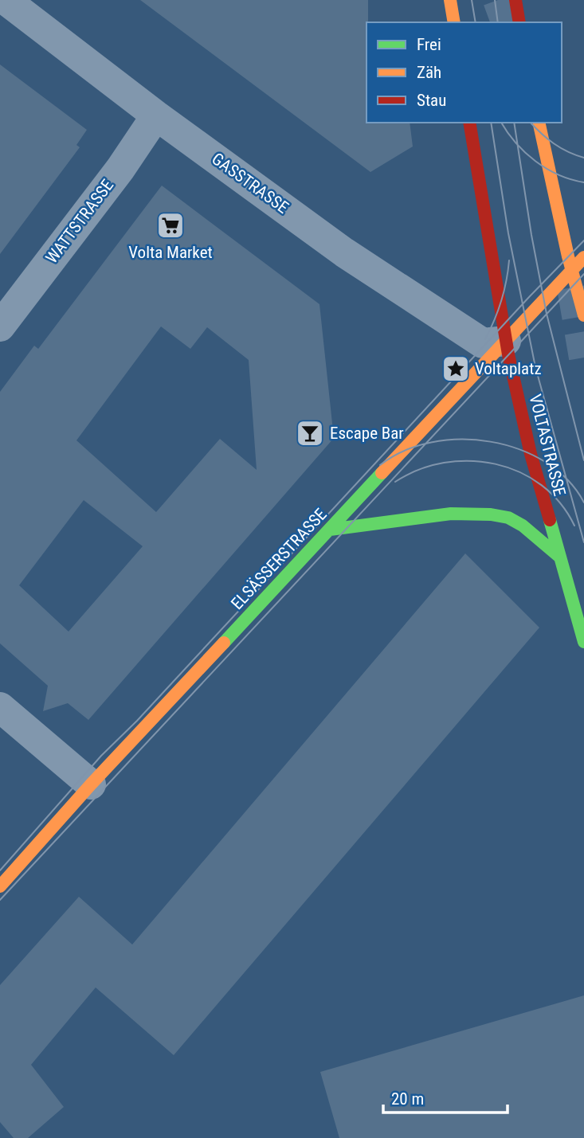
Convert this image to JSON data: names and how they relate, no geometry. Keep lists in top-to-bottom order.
{
  "streets": {
    "street": [
      "GASSTRASSE",
      "WATTSTRASSE",
      "VOLTASTRASSE",
      "ELSÄSSERSTRASSE"
    ]
  },
  "crossings": [
    ["GASSTRASSE", "WATTSTRASSE"],
    ["GASSTRASSE", "VOLTASTRASSE"],
    ["GASSTRASSE", "ELSÄSSERSTRASSE"],
    ["VOLTASTRASSE", "ELSÄSSERSTRASSE"]
  ],
  "places": {
    "supermarket": ["Volta Market"],
    "place": ["Voltaplatz"],
    "bar": ["Escape Bar"]
  },
  "legend": ["Frei", "Zäh", "Stau"],
  "scale_bar": "20 m"
}
